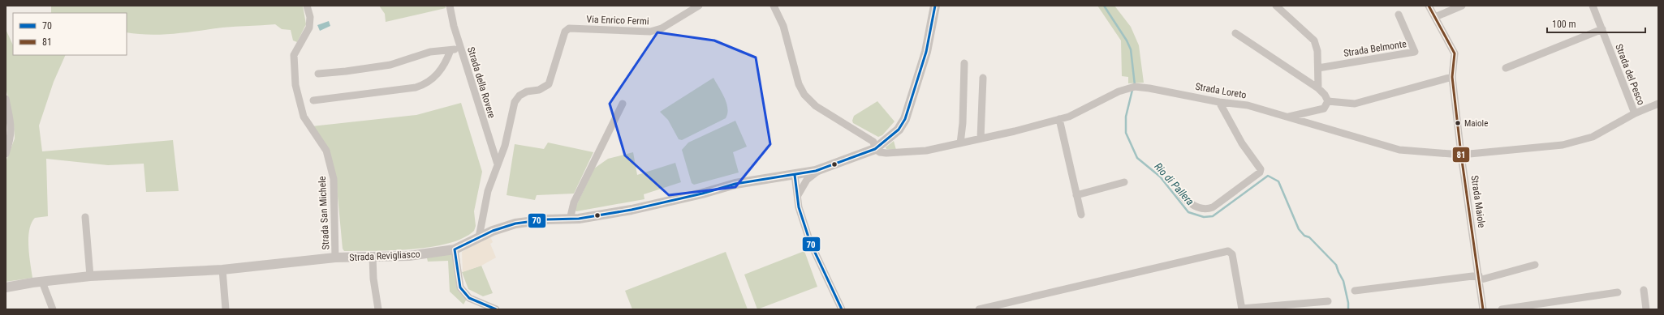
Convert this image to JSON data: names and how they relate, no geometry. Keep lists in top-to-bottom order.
{
  "streets": {
    "street": [
      "Via Enrico Fermi",
      "Strada Belmonte",
      "Strada del Pesco",
      "Strada della Rovere",
      "Strada Loreto",
      "Strada Maiole",
      "Strada San Michele",
      "Strada Revigliasco"
    ]
  },
  "crossings": [
    ["Via Enrico Fermi", "Strada della Rovere"],
    ["Strada del Pesco", "Strada Loreto"],
    ["Strada della Rovere", "Strada Revigliasco"],
    ["Strada Loreto", "Strada Maiole"],
    ["Strada Loreto", "Strada Revigliasco"],
    ["Strada San Michele", "Strada Revigliasco"]
  ],
  "water": ["Rio di Pallera"],
  "places": ["Maiole"],
  "lines": ["transit line 70", "transit line 81"],
  "legend": ["70", "81"],
  "scale_bar": "100 m"
}
